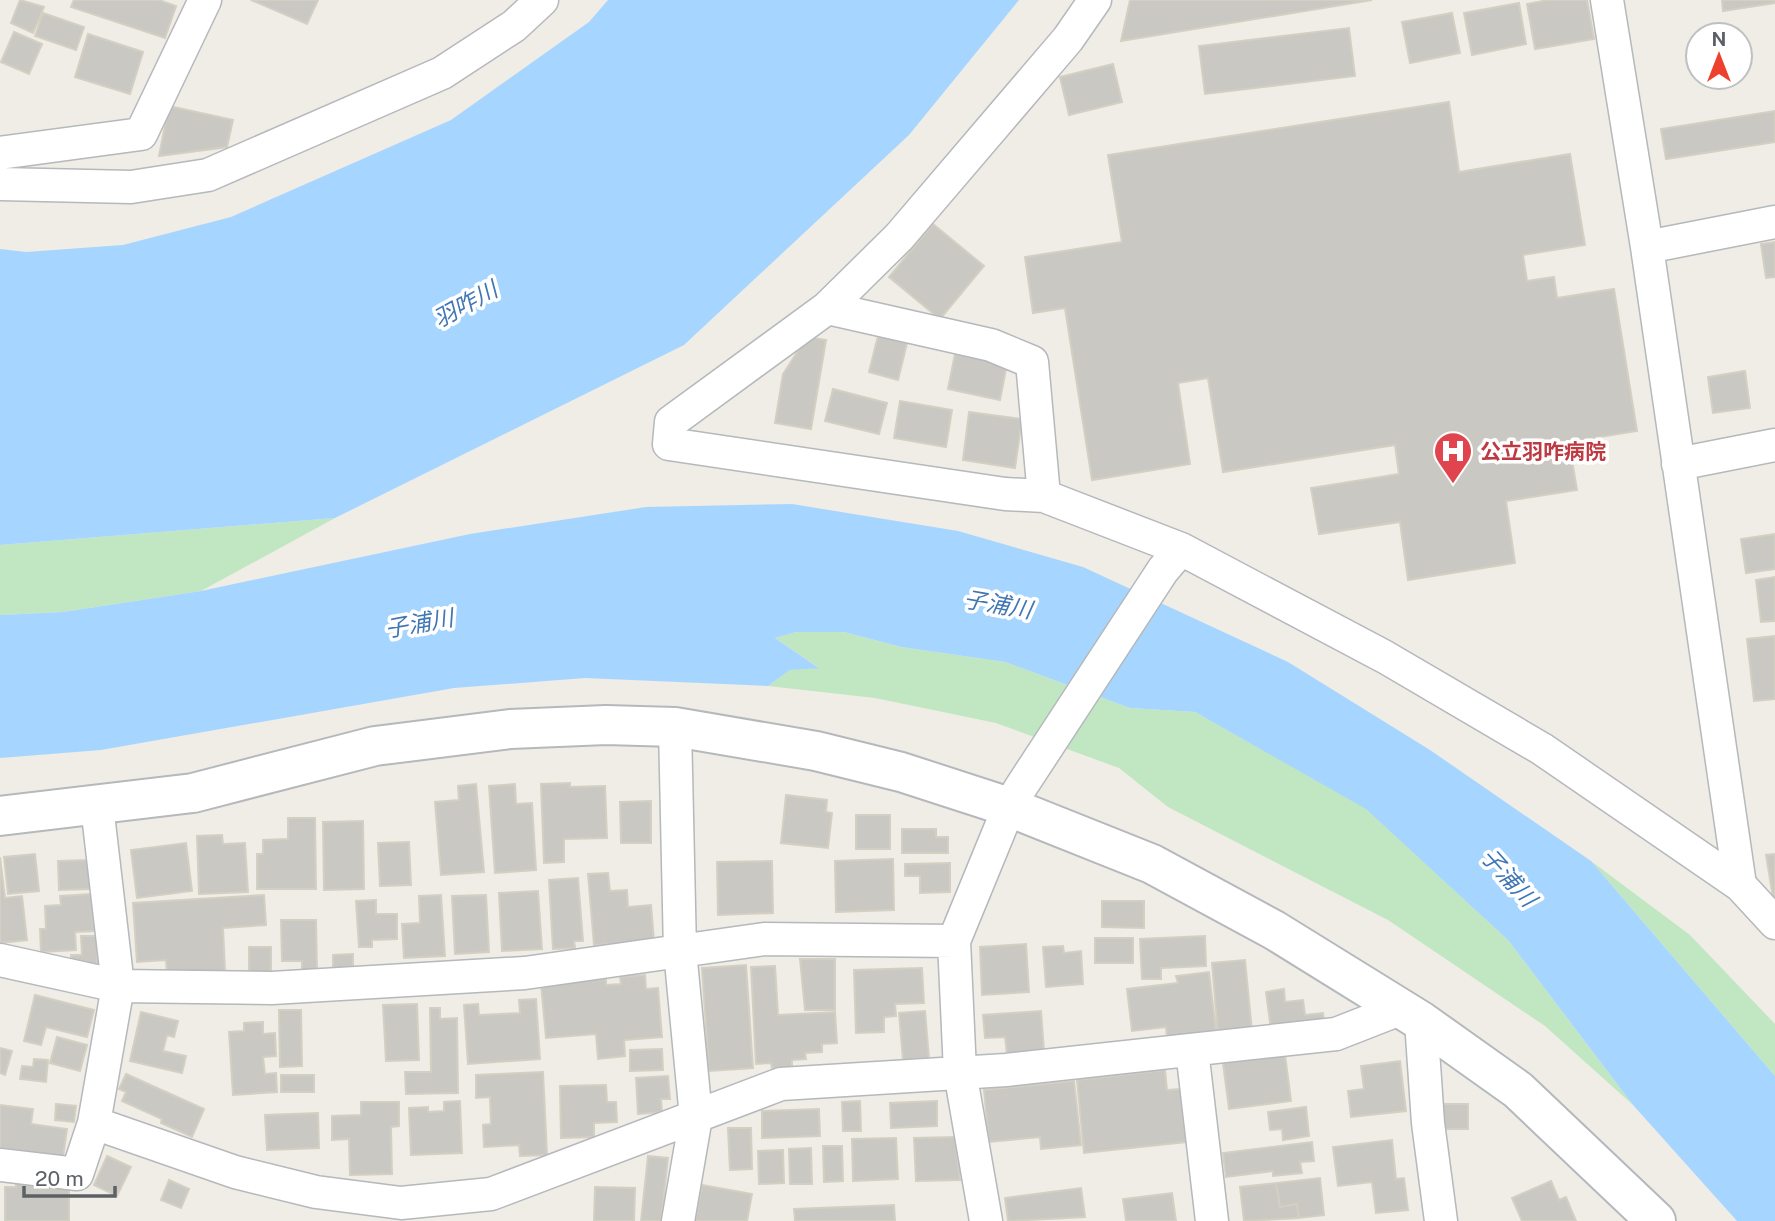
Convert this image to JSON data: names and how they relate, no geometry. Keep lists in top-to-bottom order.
{
  "water": ["羽咋川", "子浦川"],
  "places": {
    "hospital": ["公立羽咋病院"]
  },
  "scale_bar": "20 m",
  "north": "top"
}
